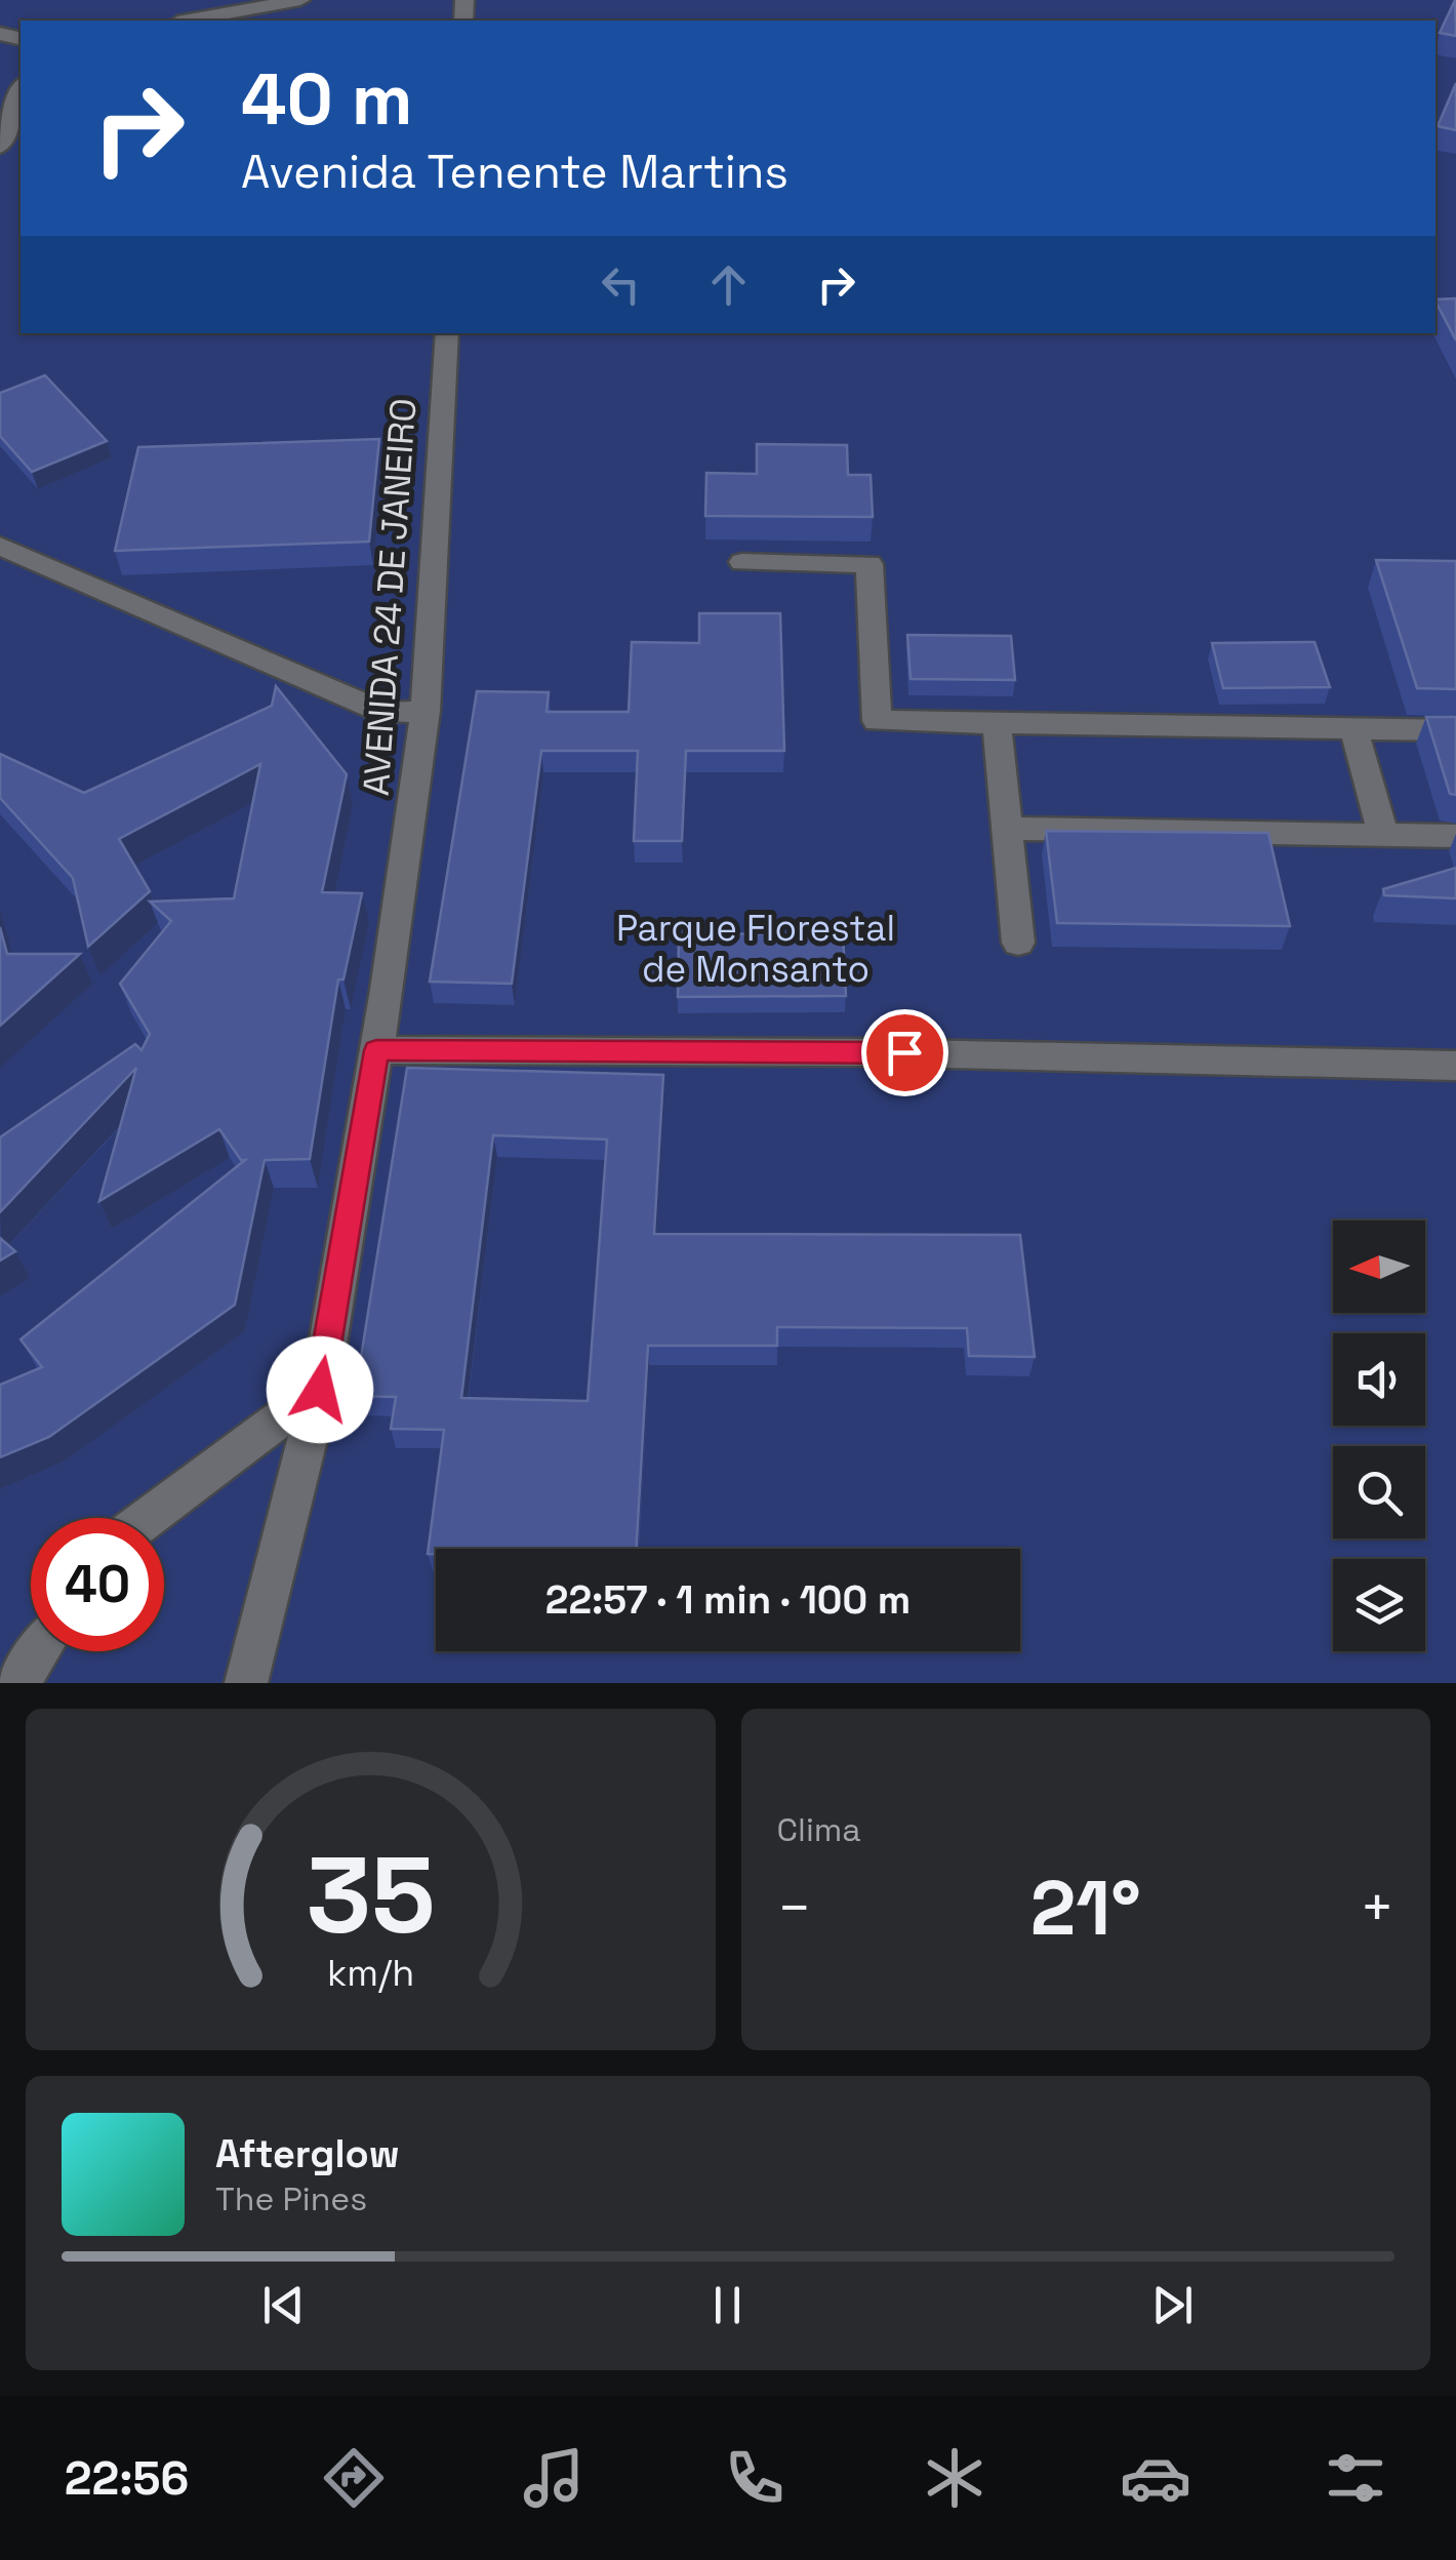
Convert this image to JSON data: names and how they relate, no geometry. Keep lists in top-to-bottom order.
{
  "streets": {
    "street": ["AVENIDA 24 DE JANEIRO"]
  },
  "parks": ["Parque Florestal de Monsanto"],
  "north": "left",
  "page": {
    "turn": ["40 m", "Avenida Tenente Martins"],
    "limit": "40",
    "trip": "22:57 · 1 min · 100 m",
    "tile": "Clima",
    "heat": ["−", "21°", "+"],
    "song": ["Afterglow", "The Pines"],
    "tabs": "22:56",
    "gauge": ["35", "km/h"]
  }
}
